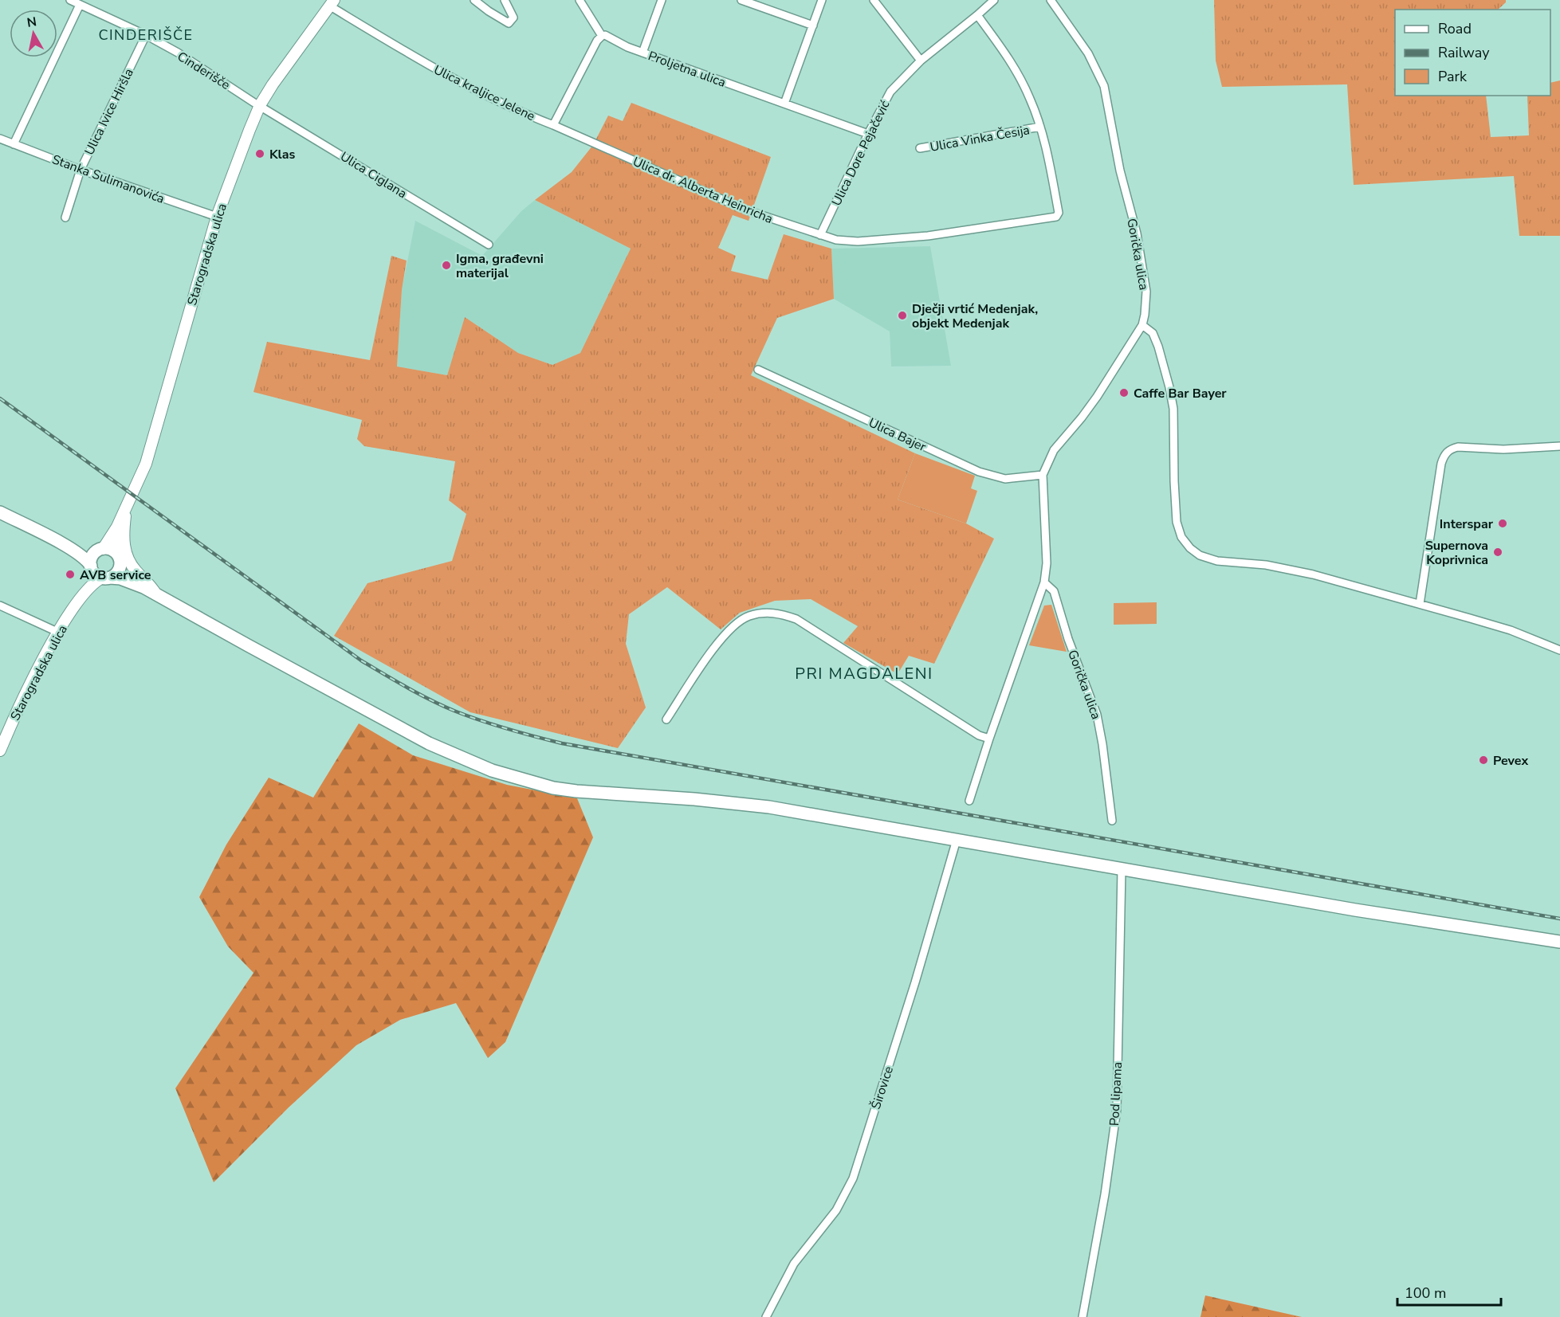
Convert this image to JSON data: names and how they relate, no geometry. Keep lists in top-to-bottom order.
{
  "streets": {
    "main road": ["Starogradska ulica"],
    "street": [
      "Proljetna ulica",
      "Cinderišče",
      "Ulica kraljice Jelene",
      "Ulica Ivice Hiršla",
      "Ulica Vinka Česija",
      "Ulica Dore Pejačević",
      "Ulica Ciglana",
      "Stanka Sulimanovića",
      "Ulica dr. Alberta Heinricha",
      "Gorička ulica",
      "Ulica Bajer",
      "Širovice",
      "Pod lipama"
    ]
  },
  "crossings": [
    ["Proljetna ulica", "Ulica Dore Pejačević"],
    ["Cinderišče", "Ulica Ivice Hiršla"],
    ["Cinderišče", "Ulica Ciglana"],
    ["Cinderišče", "Starogradska ulica"],
    ["Ulica kraljice Jelene", "Ulica dr. Alberta Heinricha"],
    ["Ulica kraljice Jelene", "Starogradska ulica"],
    ["Ulica Ivice Hiršla", "Stanka Sulimanovića"],
    ["Ulica Vinka Česija", "Ulica Dore Pejačević"],
    ["Ulica Vinka Česija", "Ulica dr. Alberta Heinricha"],
    ["Ulica Dore Pejačević", "Ulica dr. Alberta Heinricha"],
    ["Ulica Ciglana", "Starogradska ulica"],
    ["Stanka Sulimanovića", "Starogradska ulica"],
    ["Gorička ulica", "Ulica Bajer"]
  ],
  "districts": ["CINDERIŠČE", "PRI MAGDALENI"],
  "places": [
    "Klas",
    "Igma, građevni materijal",
    "Dječji vrtić Medenjak, objekt Medenjak",
    "Caffe Bar Bayer",
    "Interspar",
    "Supernova Koprivnica",
    "AVB service",
    "Pevex"
  ],
  "legend": ["Road", "Railway", "Park"],
  "scale_bar": "100 m",
  "north": "top"
}
